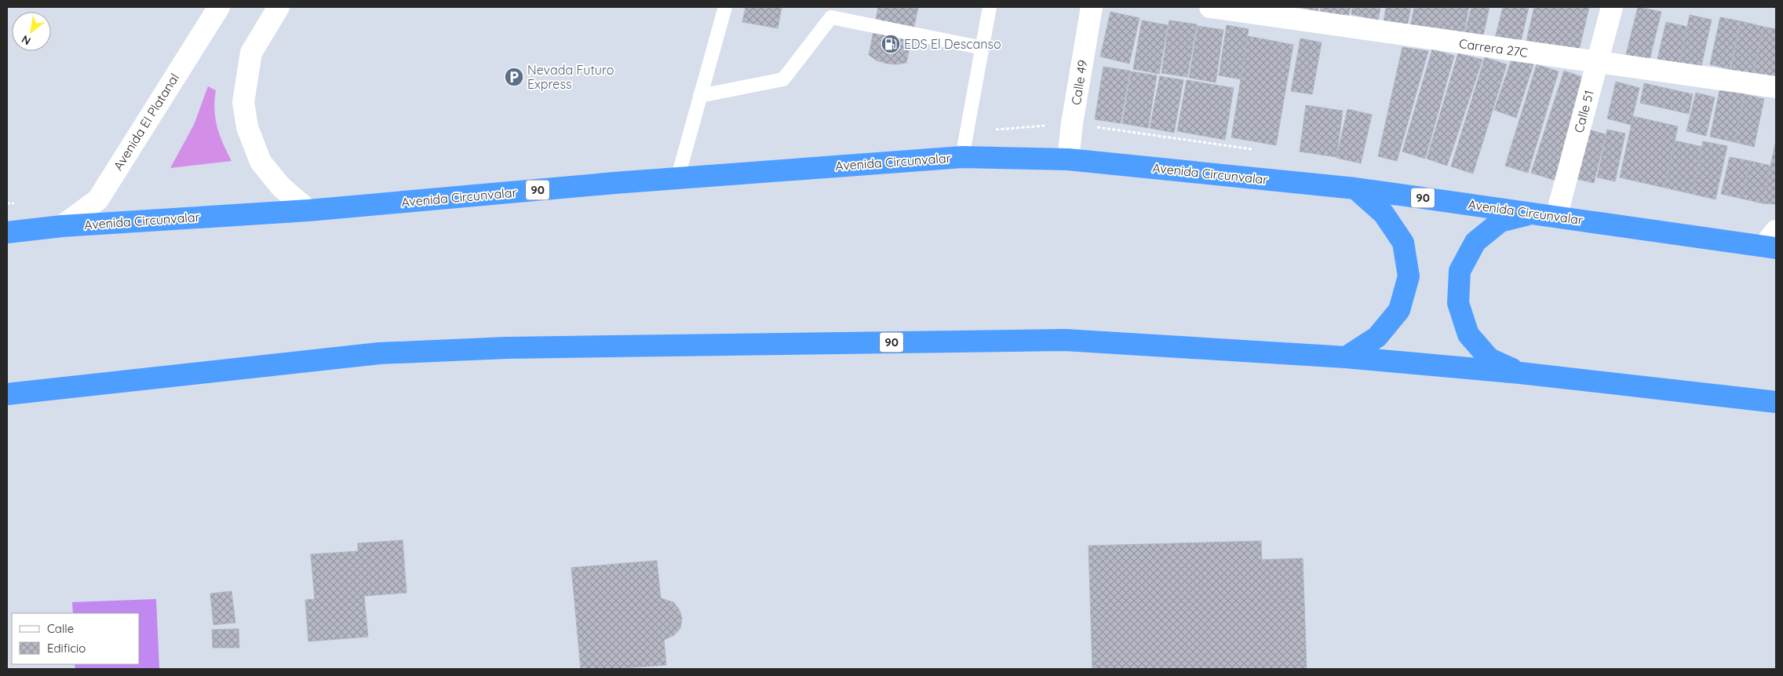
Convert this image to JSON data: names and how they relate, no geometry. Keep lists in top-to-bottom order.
{
  "streets": {
    "highway": ["Avenida Circunvalar", "90"],
    "street": [
      "Carrera 27C",
      "Calle 49",
      "Calle 51",
      "Avenida El Platanal"
    ]
  },
  "crossings": [
    ["Carrera 27C", "Calle 51"],
    ["Calle 49", "Avenida Circunvalar"],
    ["Calle 51", "Avenida Circunvalar"],
    ["Avenida El Platanal", "Avenida Circunvalar"]
  ],
  "places": {
    "fuel station": ["EDS El Descanso"],
    "parking": ["Nevada Futuro Express"]
  },
  "legend": ["Calle", "Edificio"],
  "north": "bottom left"
}
